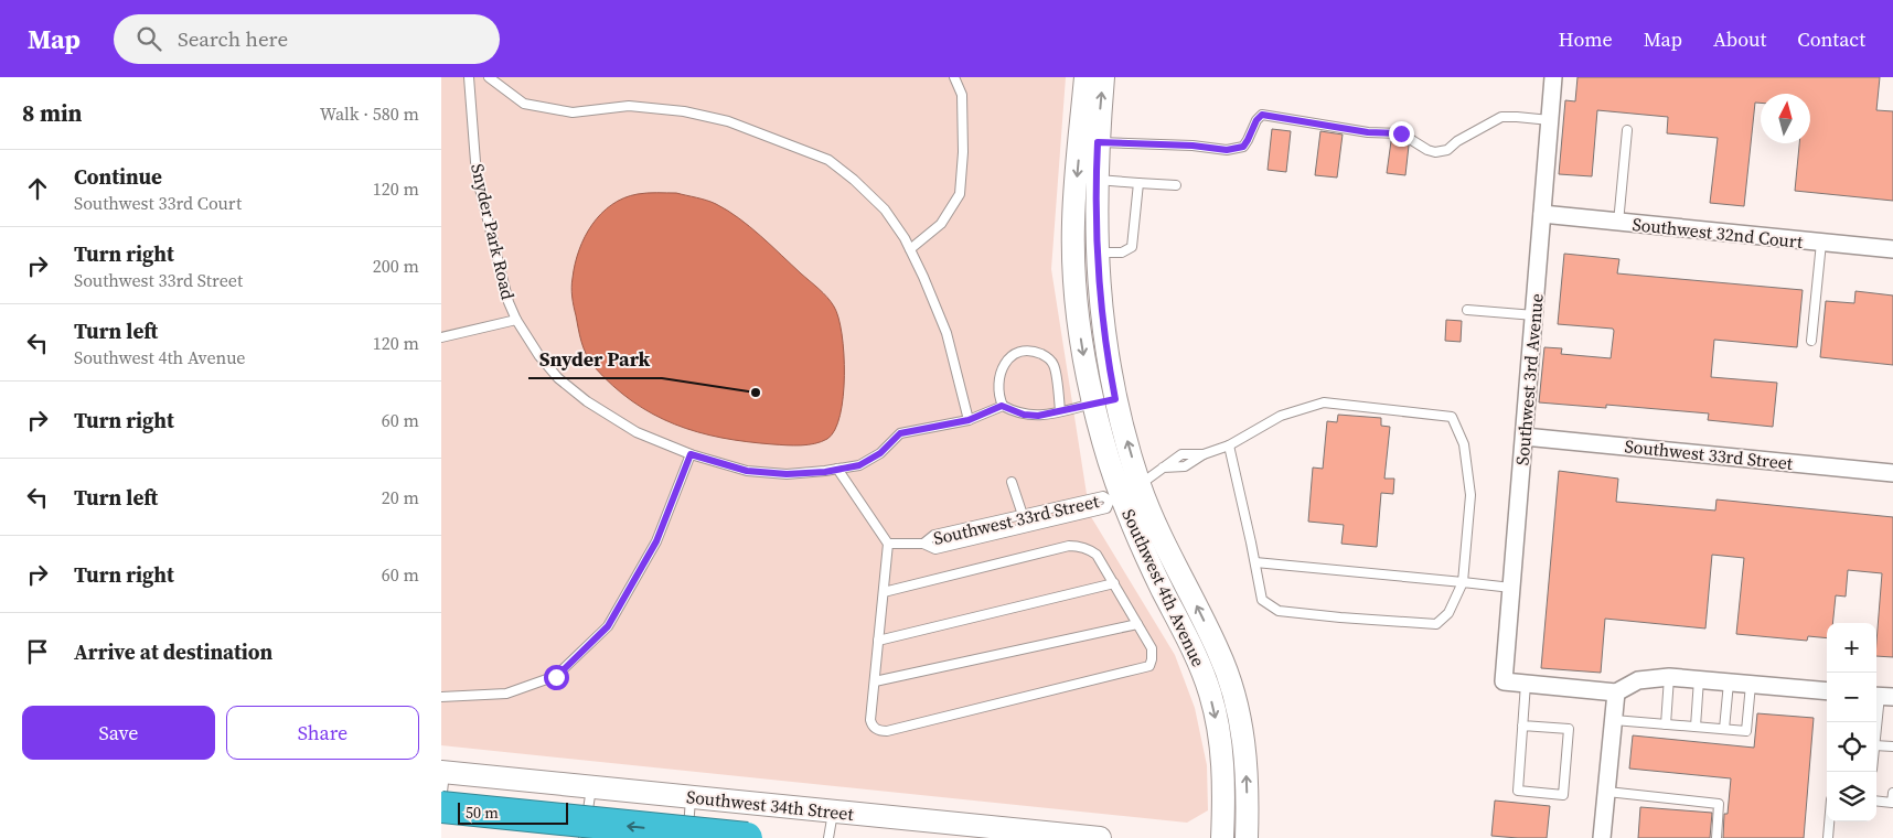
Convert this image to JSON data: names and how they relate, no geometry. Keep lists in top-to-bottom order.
{
  "streets": {
    "street": [
      "Southwest 32nd Court",
      "Southwest 3rd Avenue",
      "Southwest 33rd Street",
      "Southwest 4th Avenue",
      "Southwest 34th Street"
    ],
    "lane": ["Snyder Park Road"]
  },
  "crossings": [
    ["Southwest 32nd Court", "Southwest 3rd Avenue"],
    ["Southwest 3rd Avenue", "Southwest 33rd Street"],
    ["Southwest 33rd Street", "Southwest 4th Avenue"]
  ],
  "places": ["Snyder Park"],
  "scale_bar": "50 m",
  "north": "top",
  "page": {
    "header": "Map",
    "search": "Search here",
    "nav": [
      "Home",
      "Map",
      "About",
      "Contact"
    ],
    "heading": ["8 min", "Walk · 580 m"],
    "list": [
      ["Continue", "Southwest 33rd Court", "120 m"],
      ["Turn right", "Southwest 33rd Street", "200 m"],
      ["Turn left", "Southwest 4th Avenue", "120 m"],
      ["Turn right", "60 m"],
      ["Turn left", "20 m"],
      ["Turn right", "60 m"],
      "Arrive at destination"
    ],
    "map_buttons": ["+", "−"],
    "buttons": ["Save", "Share"],
    "scale": "50 m"
  }
}
